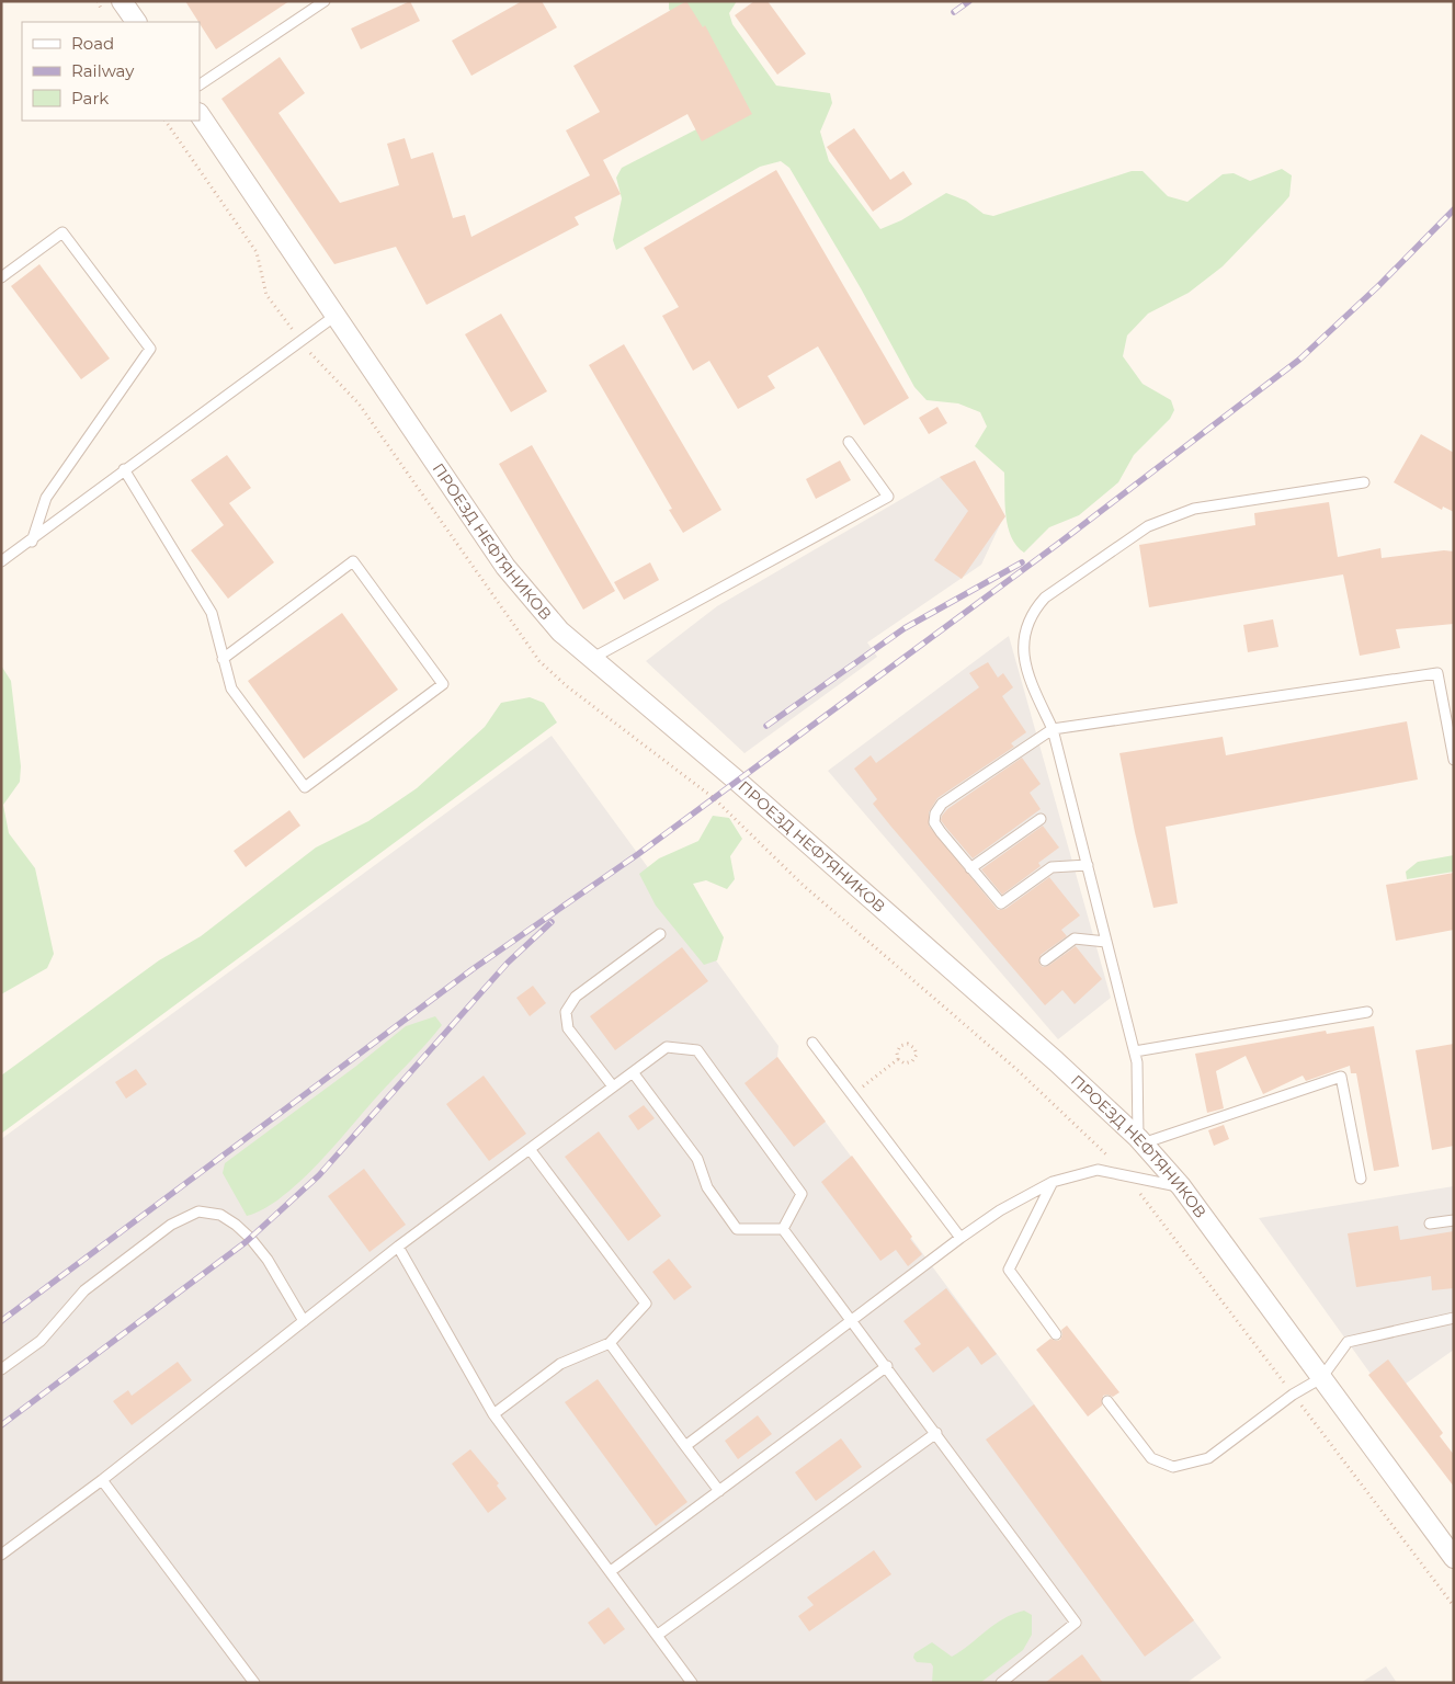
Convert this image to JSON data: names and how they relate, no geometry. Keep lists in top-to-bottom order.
{
  "streets": {
    "street": ["ПРОЕЗД НЕФТЯНИКОВ"]
  },
  "legend": ["Road", "Railway", "Park"]
}
